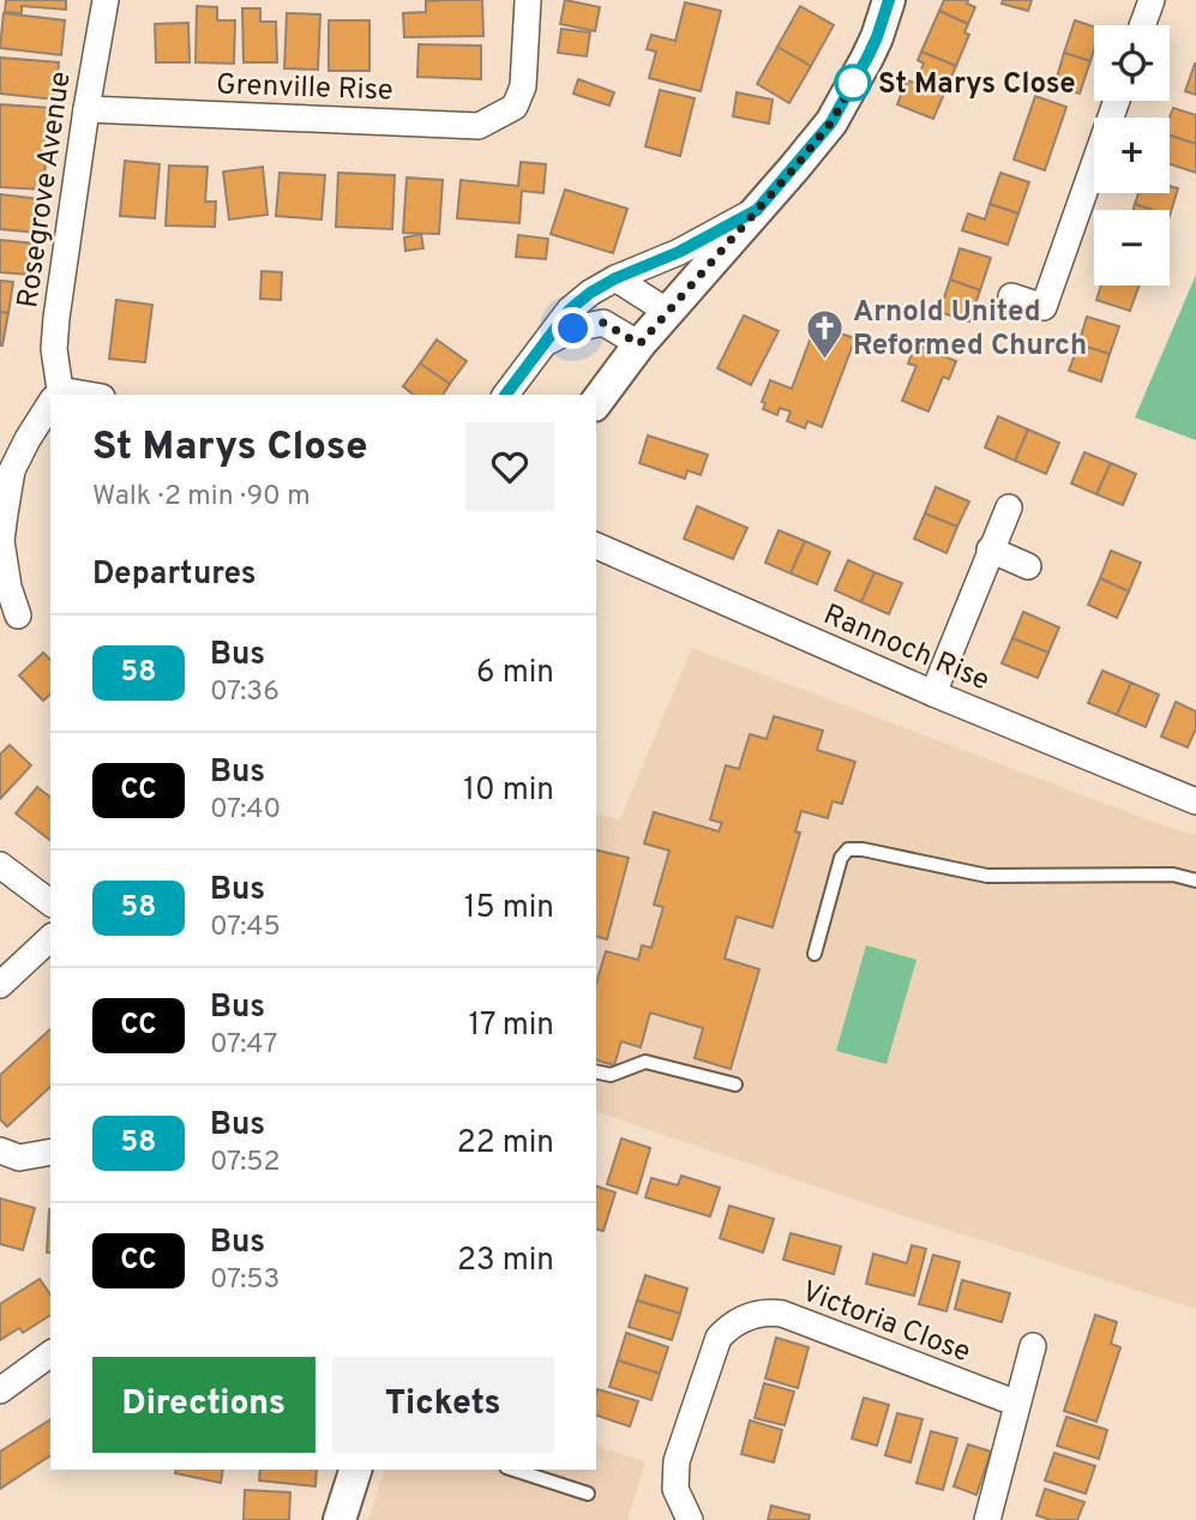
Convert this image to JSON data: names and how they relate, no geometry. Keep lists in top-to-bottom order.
{
  "streets": {
    "street": [
      "Grenville Rise",
      "Rosegrove Avenue",
      "Rannoch Rise",
      "Victoria Close"
    ]
  },
  "crossings": [
    ["Grenville Rise", "Rosegrove Avenue"]
  ],
  "places": {
    "other": ["St Marys Close"],
    "church": ["Arnold United Reformed Church"]
  },
  "lines": ["bus line 58"],
  "page": {
    "map_buttons": ["+", "−"],
    "heading": [
      ["St Marys Close", "Walk · 2 min · 90 m"],
      "Departures"
    ],
    "list": [
      {
        "mark": "58",
        "name": "Bus",
        "note": "07:36",
        "value": "6 min"
      },
      {
        "mark": "CC",
        "name": "Bus",
        "note": "07:40",
        "value": "10 min"
      },
      {
        "mark": "58",
        "name": "Bus",
        "note": "07:45",
        "value": "15 min"
      },
      {
        "mark": "CC",
        "name": "Bus",
        "note": "07:47",
        "value": "17 min"
      },
      {
        "mark": "58",
        "name": "Bus",
        "note": "07:52",
        "value": "22 min"
      },
      {
        "mark": "CC",
        "name": "Bus",
        "note": "07:53",
        "value": "23 min"
      }
    ],
    "buttons": ["Directions", "Tickets"]
  }
}
